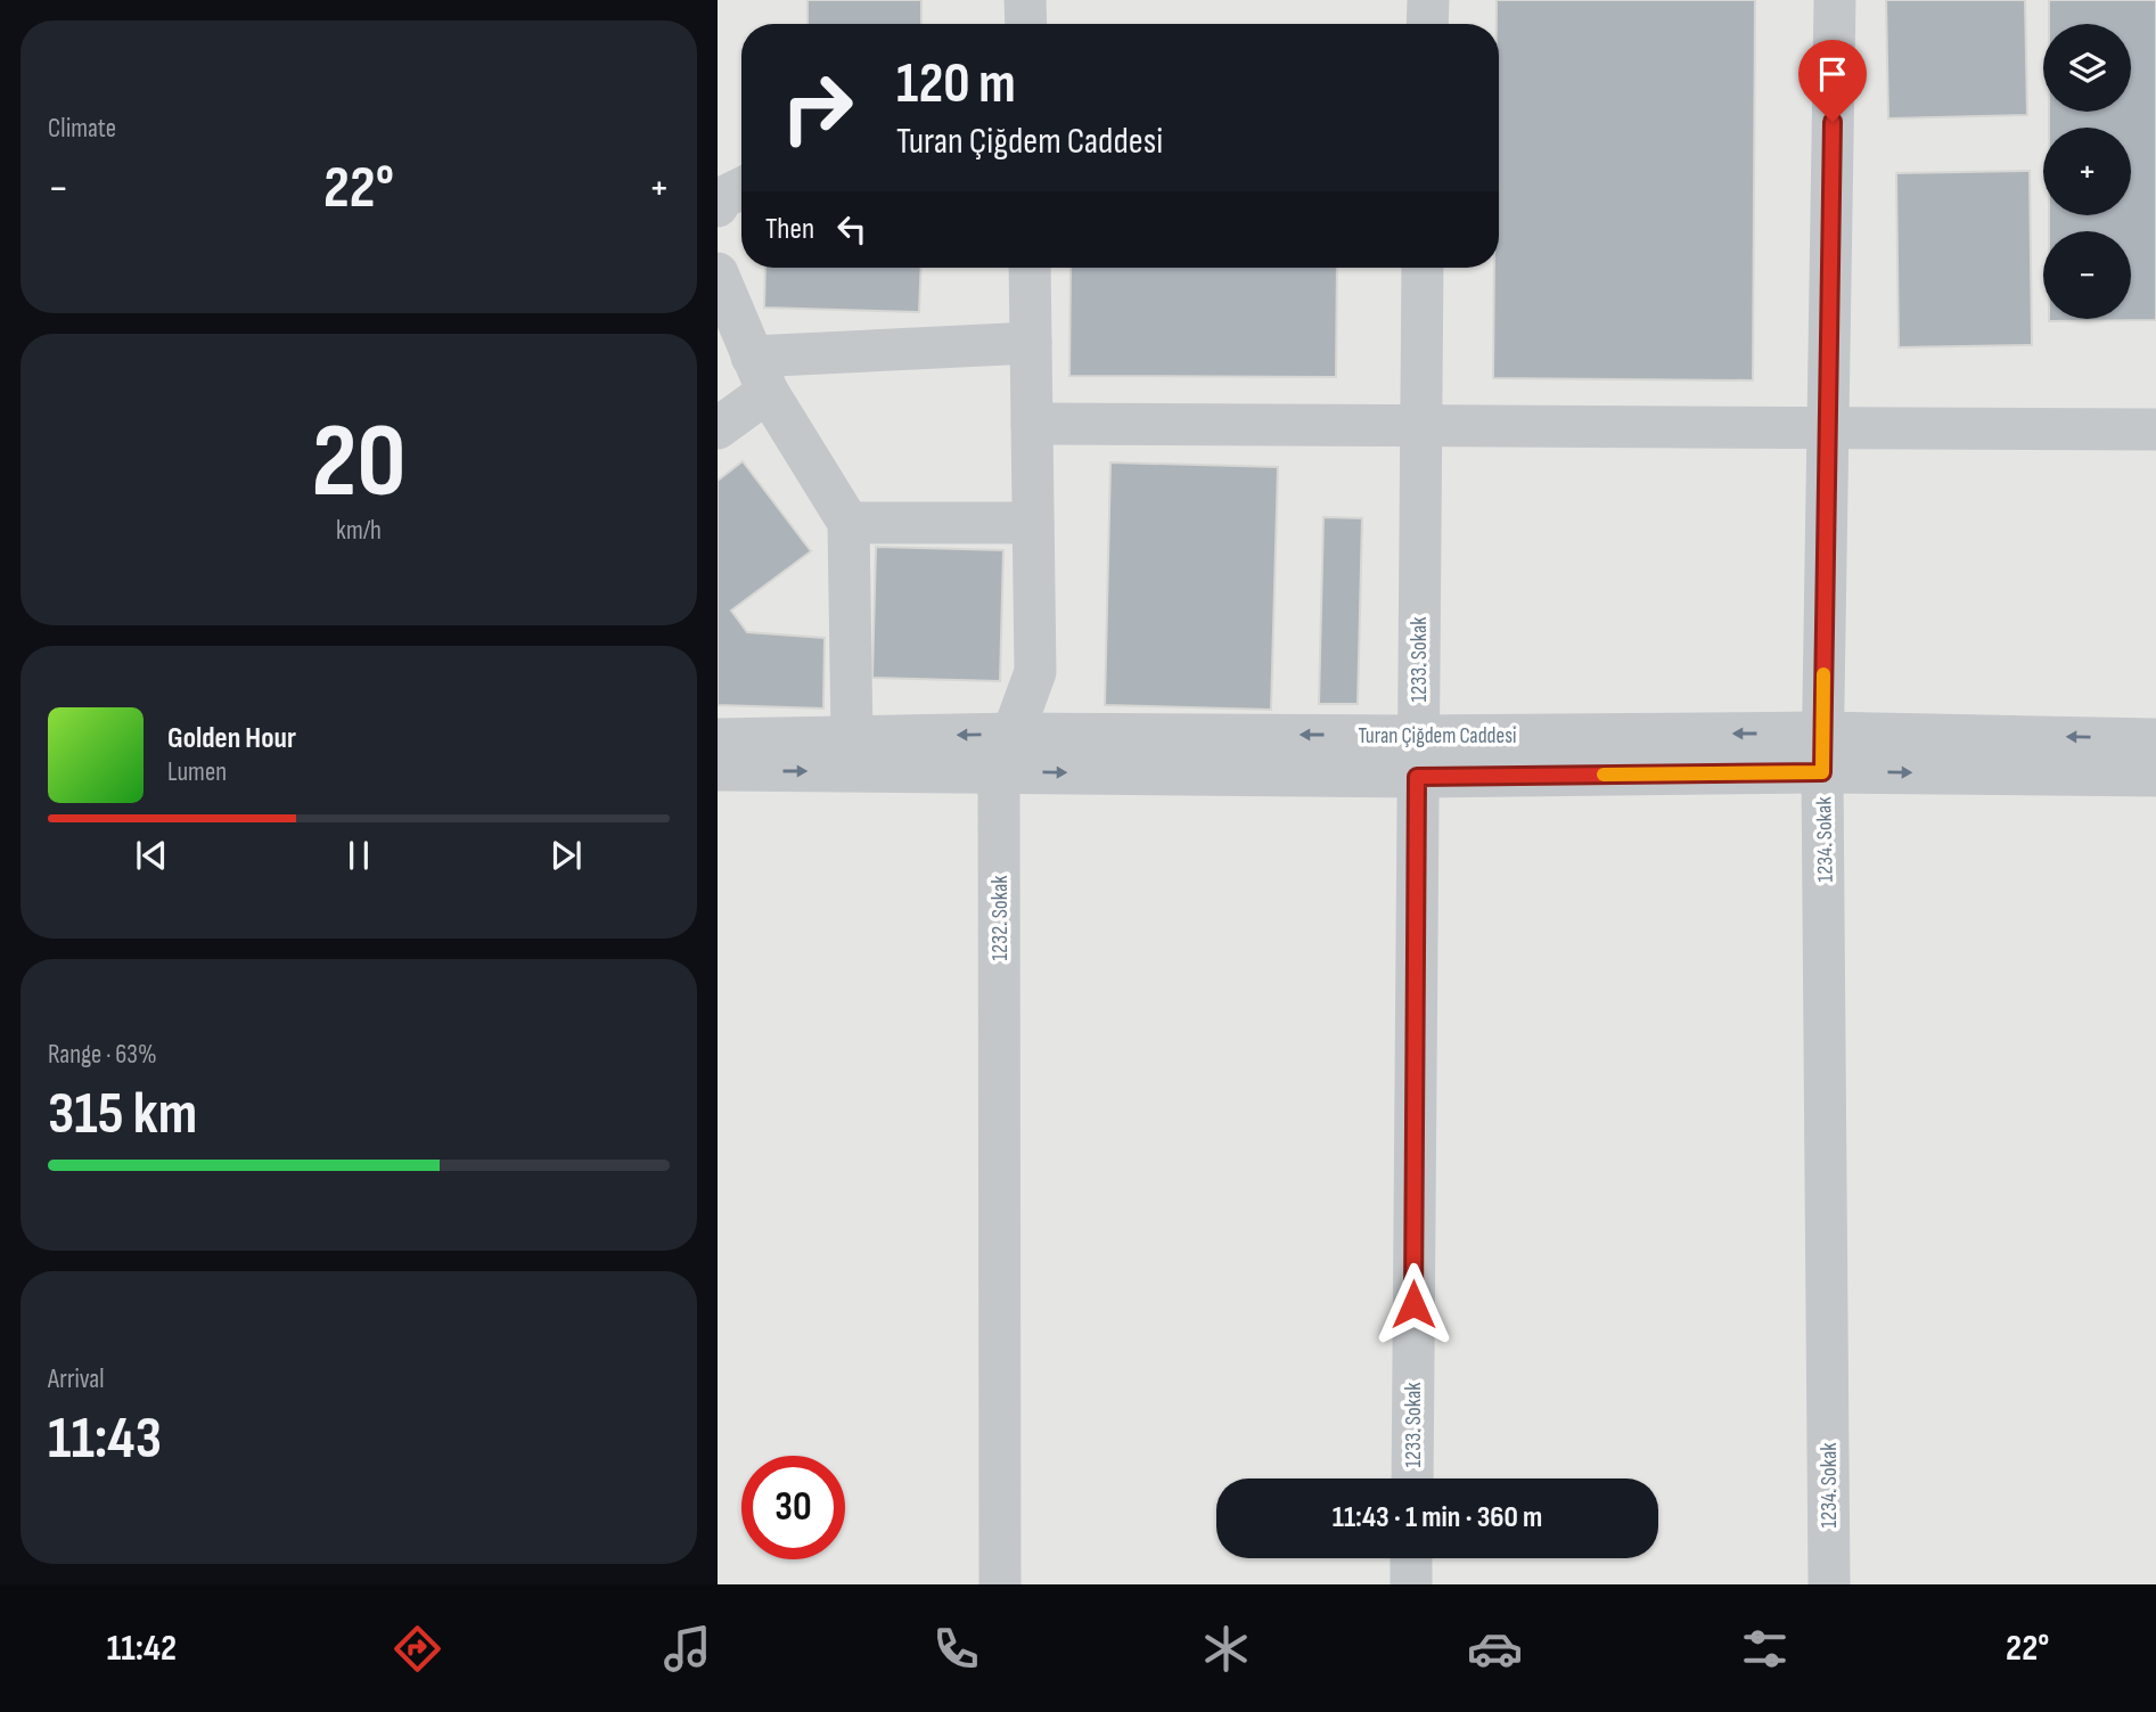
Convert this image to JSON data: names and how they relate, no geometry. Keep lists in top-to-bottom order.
{
  "streets": {
    "street": [
      "1233. Sokak",
      "Turan Çiğdem Caddesi",
      "1234. Sokak",
      "1232. Sokak"
    ]
  },
  "crossings": [
    ["1233. Sokak", "Turan Çiğdem Caddesi"],
    ["Turan Çiğdem Caddesi", "1234. Sokak"],
    ["Turan Çiğdem Caddesi", "1232. Sokak"]
  ],
  "page": {
    "tile": [
      "Climate",
      ["20", "km/h"],
      ["Range · 63%", "315 km"],
      ["Arrival", "11:43"]
    ],
    "map_buttons": ["+", "−"],
    "turn": ["120 m", "Turan Çiğdem Caddesi"],
    "heat": ["−", "22°", "+"],
    "then": "Then",
    "song": ["Golden Hour", "Lumen"],
    "limit": "30",
    "trip": "11:43 · 1 min · 360 m",
    "tabs": ["11:42", "22°"]
  }
}
